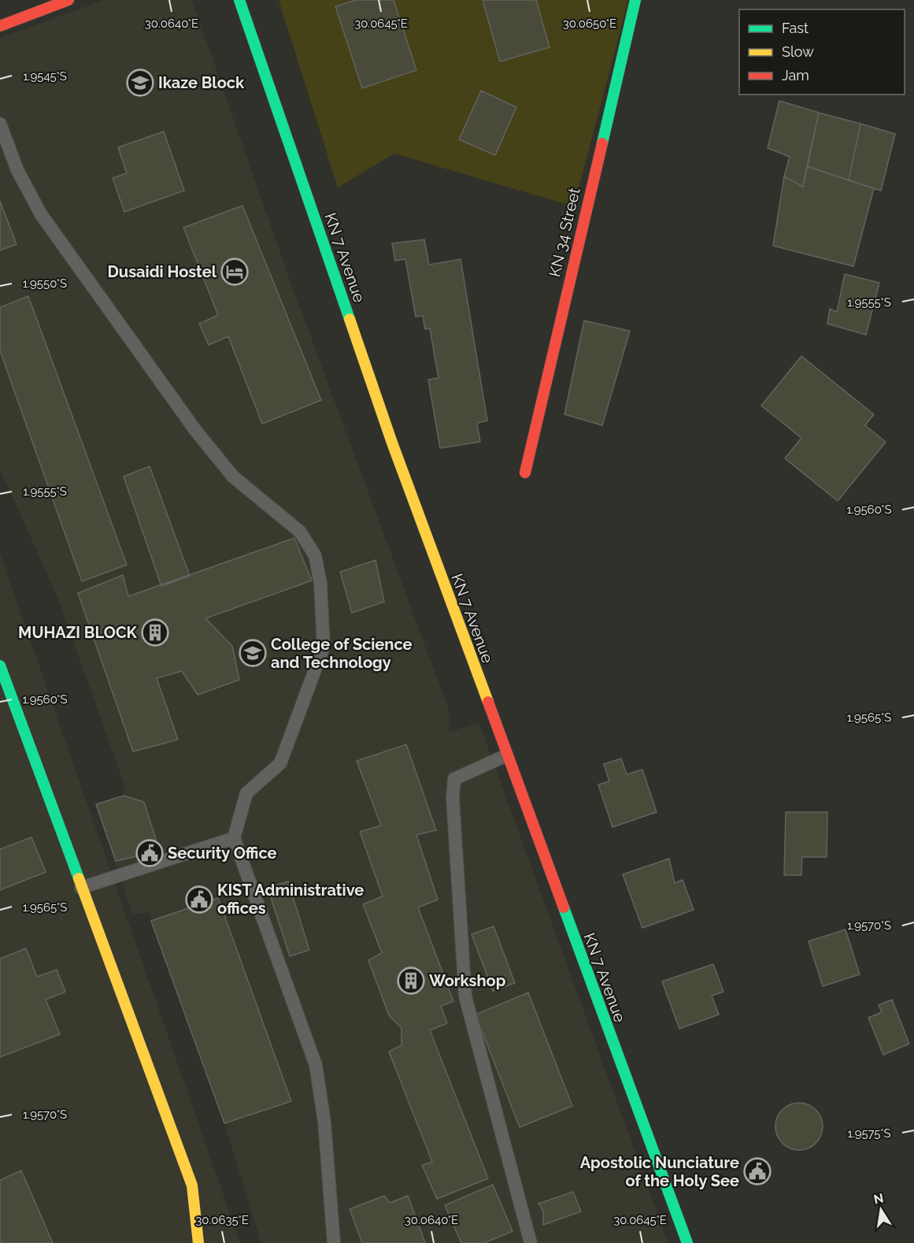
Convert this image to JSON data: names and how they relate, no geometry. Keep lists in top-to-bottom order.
{
  "streets": {
    "street": ["KN 34 Street", "KN 7 Avenue"]
  },
  "places": {
    "school or university": ["Ikaze Block", "College of Science and Technology"],
    "hotel": ["Dusaidi Hostel"],
    "building": ["MUHAZI BLOCK", "Workshop"],
    "public building": ["Security Office", "KIST Administrative offices", "Apostolic Nunciature of the Holy See"]
  },
  "legend": ["Fast", "Slow", "Jam"],
  "north": "top",
  "coordinates": [
    "30.0640°E",
    "30.0645°E",
    "30.0650°E",
    "1.9545°S",
    "1.9550°S",
    "1.9555°S",
    "1.9560°S",
    "1.9565°S",
    "1.9570°S",
    "1.9575°S",
    "30.0635°E"
  ]
}
